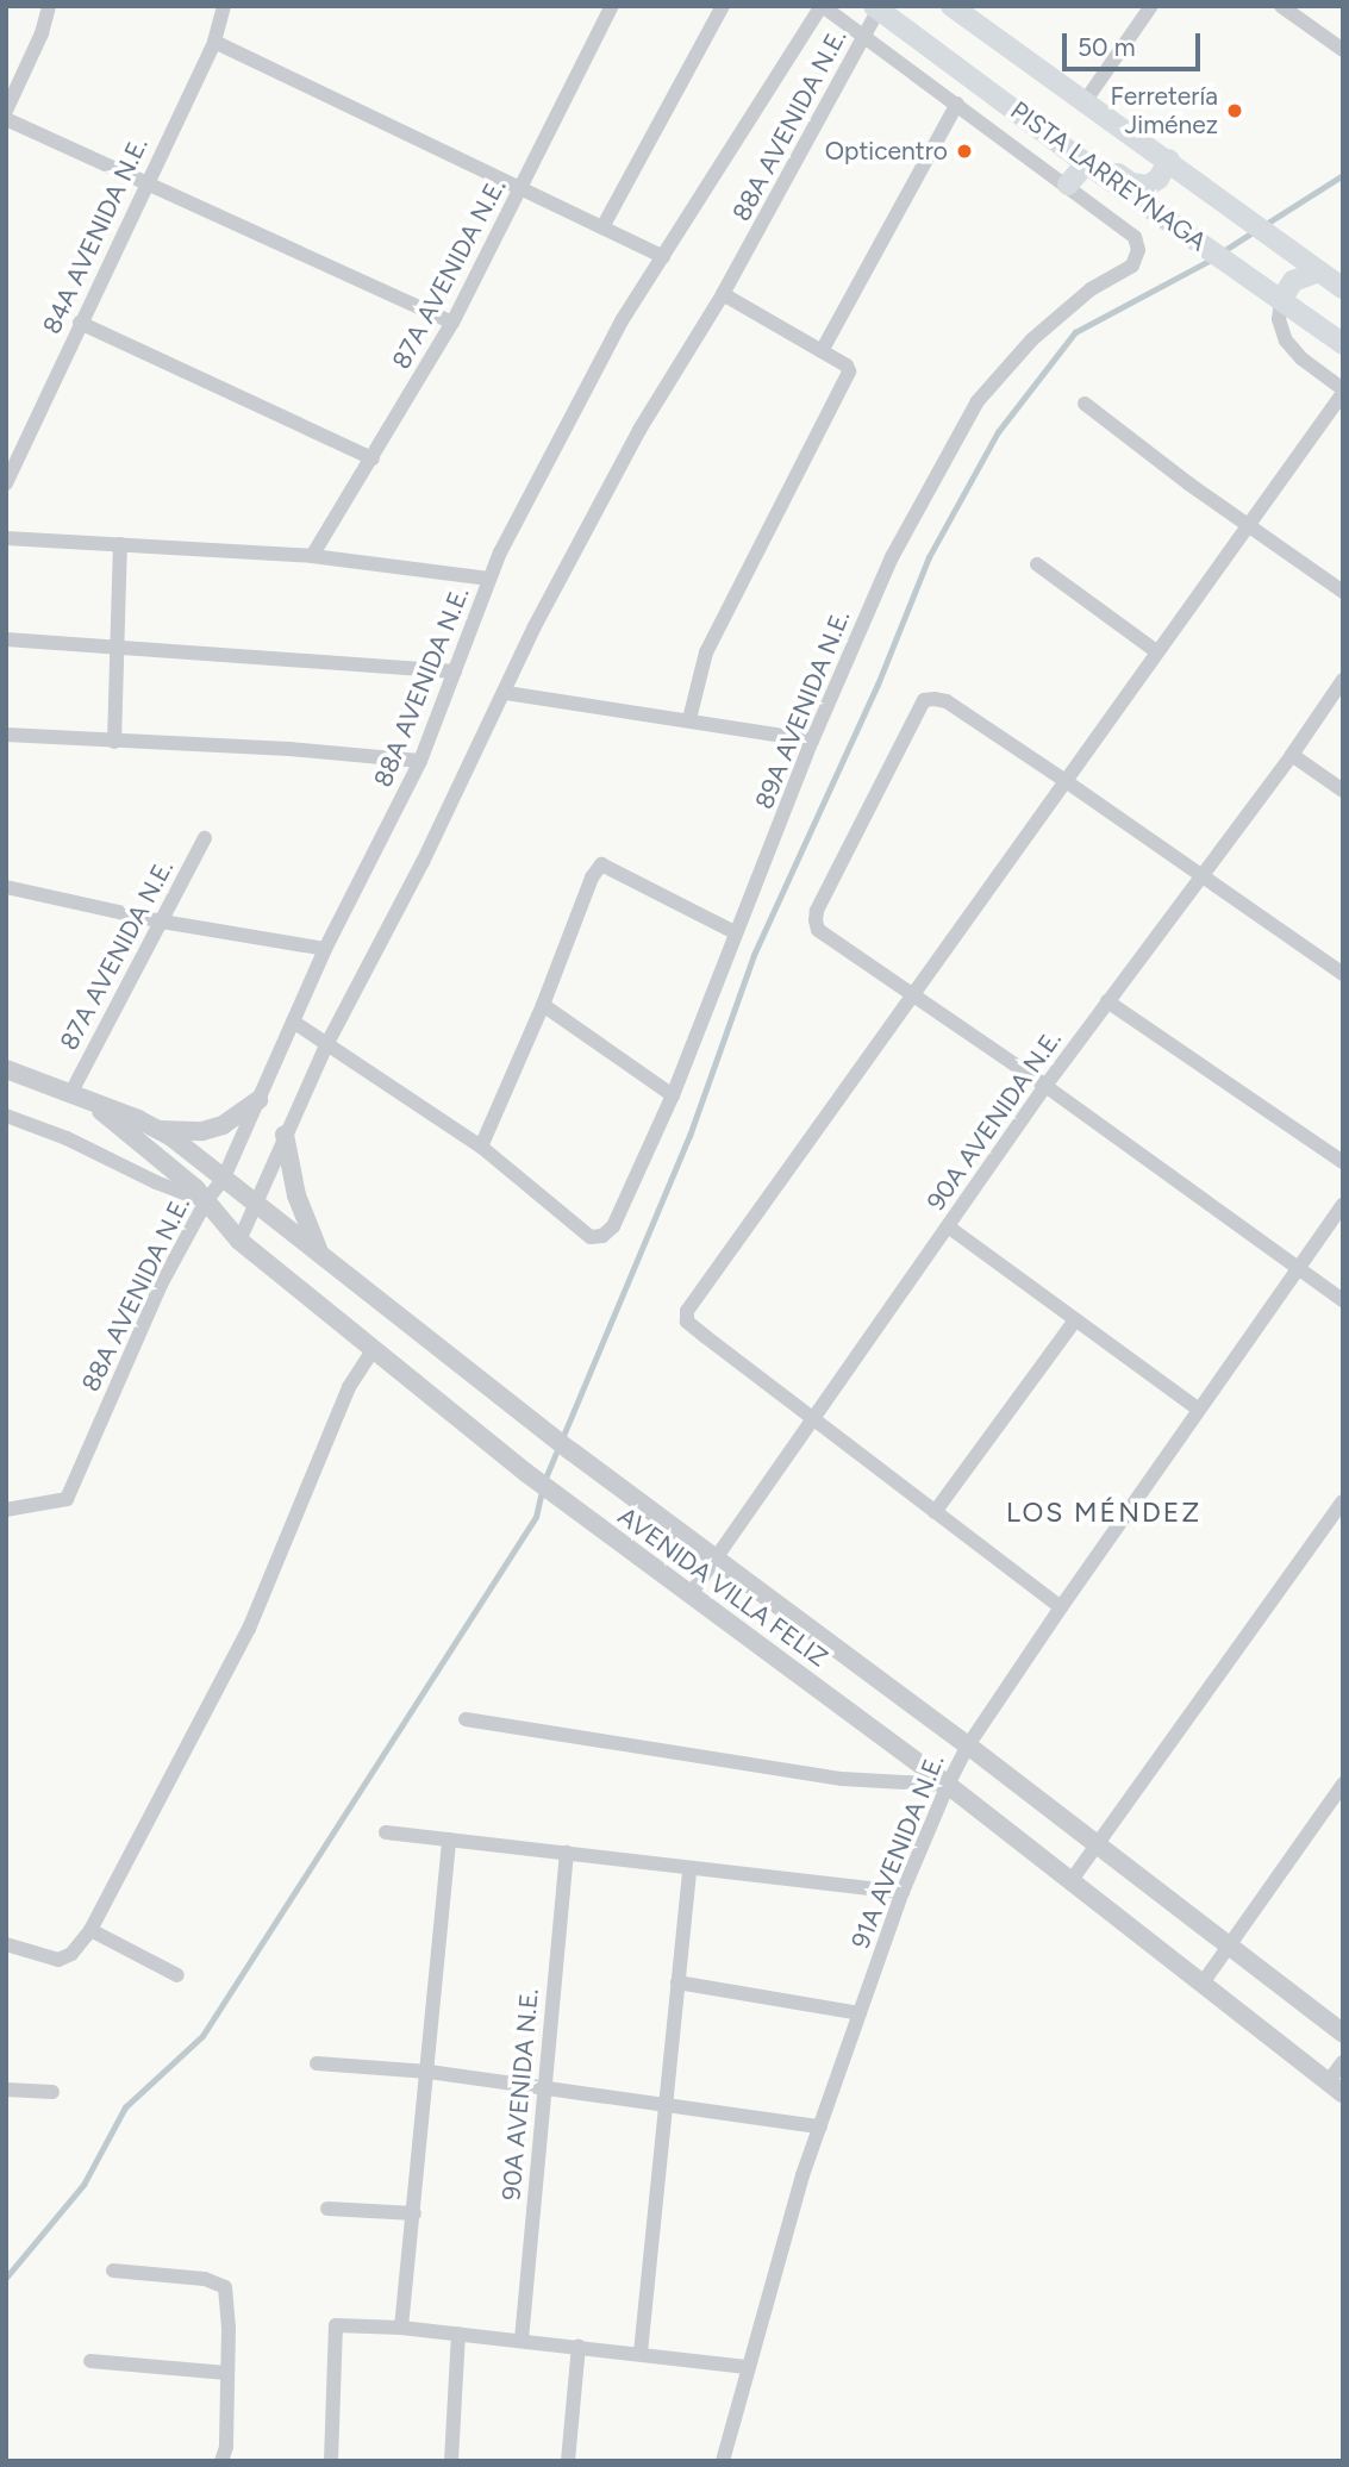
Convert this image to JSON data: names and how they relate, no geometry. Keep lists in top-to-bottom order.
{
  "streets": {
    "main road": ["PISTA LARREYNAGA"],
    "street": [
      "88A AVENIDA N.E.",
      "84A AVENIDA N.E.",
      "87A AVENIDA N.E.",
      "89A AVENIDA N.E.",
      "90A AVENIDA N.E.",
      "AVENIDA VILLA FELIZ",
      "91A AVENIDA N.E."
    ]
  },
  "crossings": [
    ["88A AVENIDA N.E.", "PISTA LARREYNAGA"],
    ["88A AVENIDA N.E.", "AVENIDA VILLA FELIZ"],
    ["87A AVENIDA N.E.", "AVENIDA VILLA FELIZ"],
    ["90A AVENIDA N.E.", "AVENIDA VILLA FELIZ"],
    ["AVENIDA VILLA FELIZ", "91A AVENIDA N.E."]
  ],
  "districts": ["LOS MÉNDEZ"],
  "places": ["Ferretería Jiménez", "Opticentro"],
  "scale_bar": "50 m"
}
